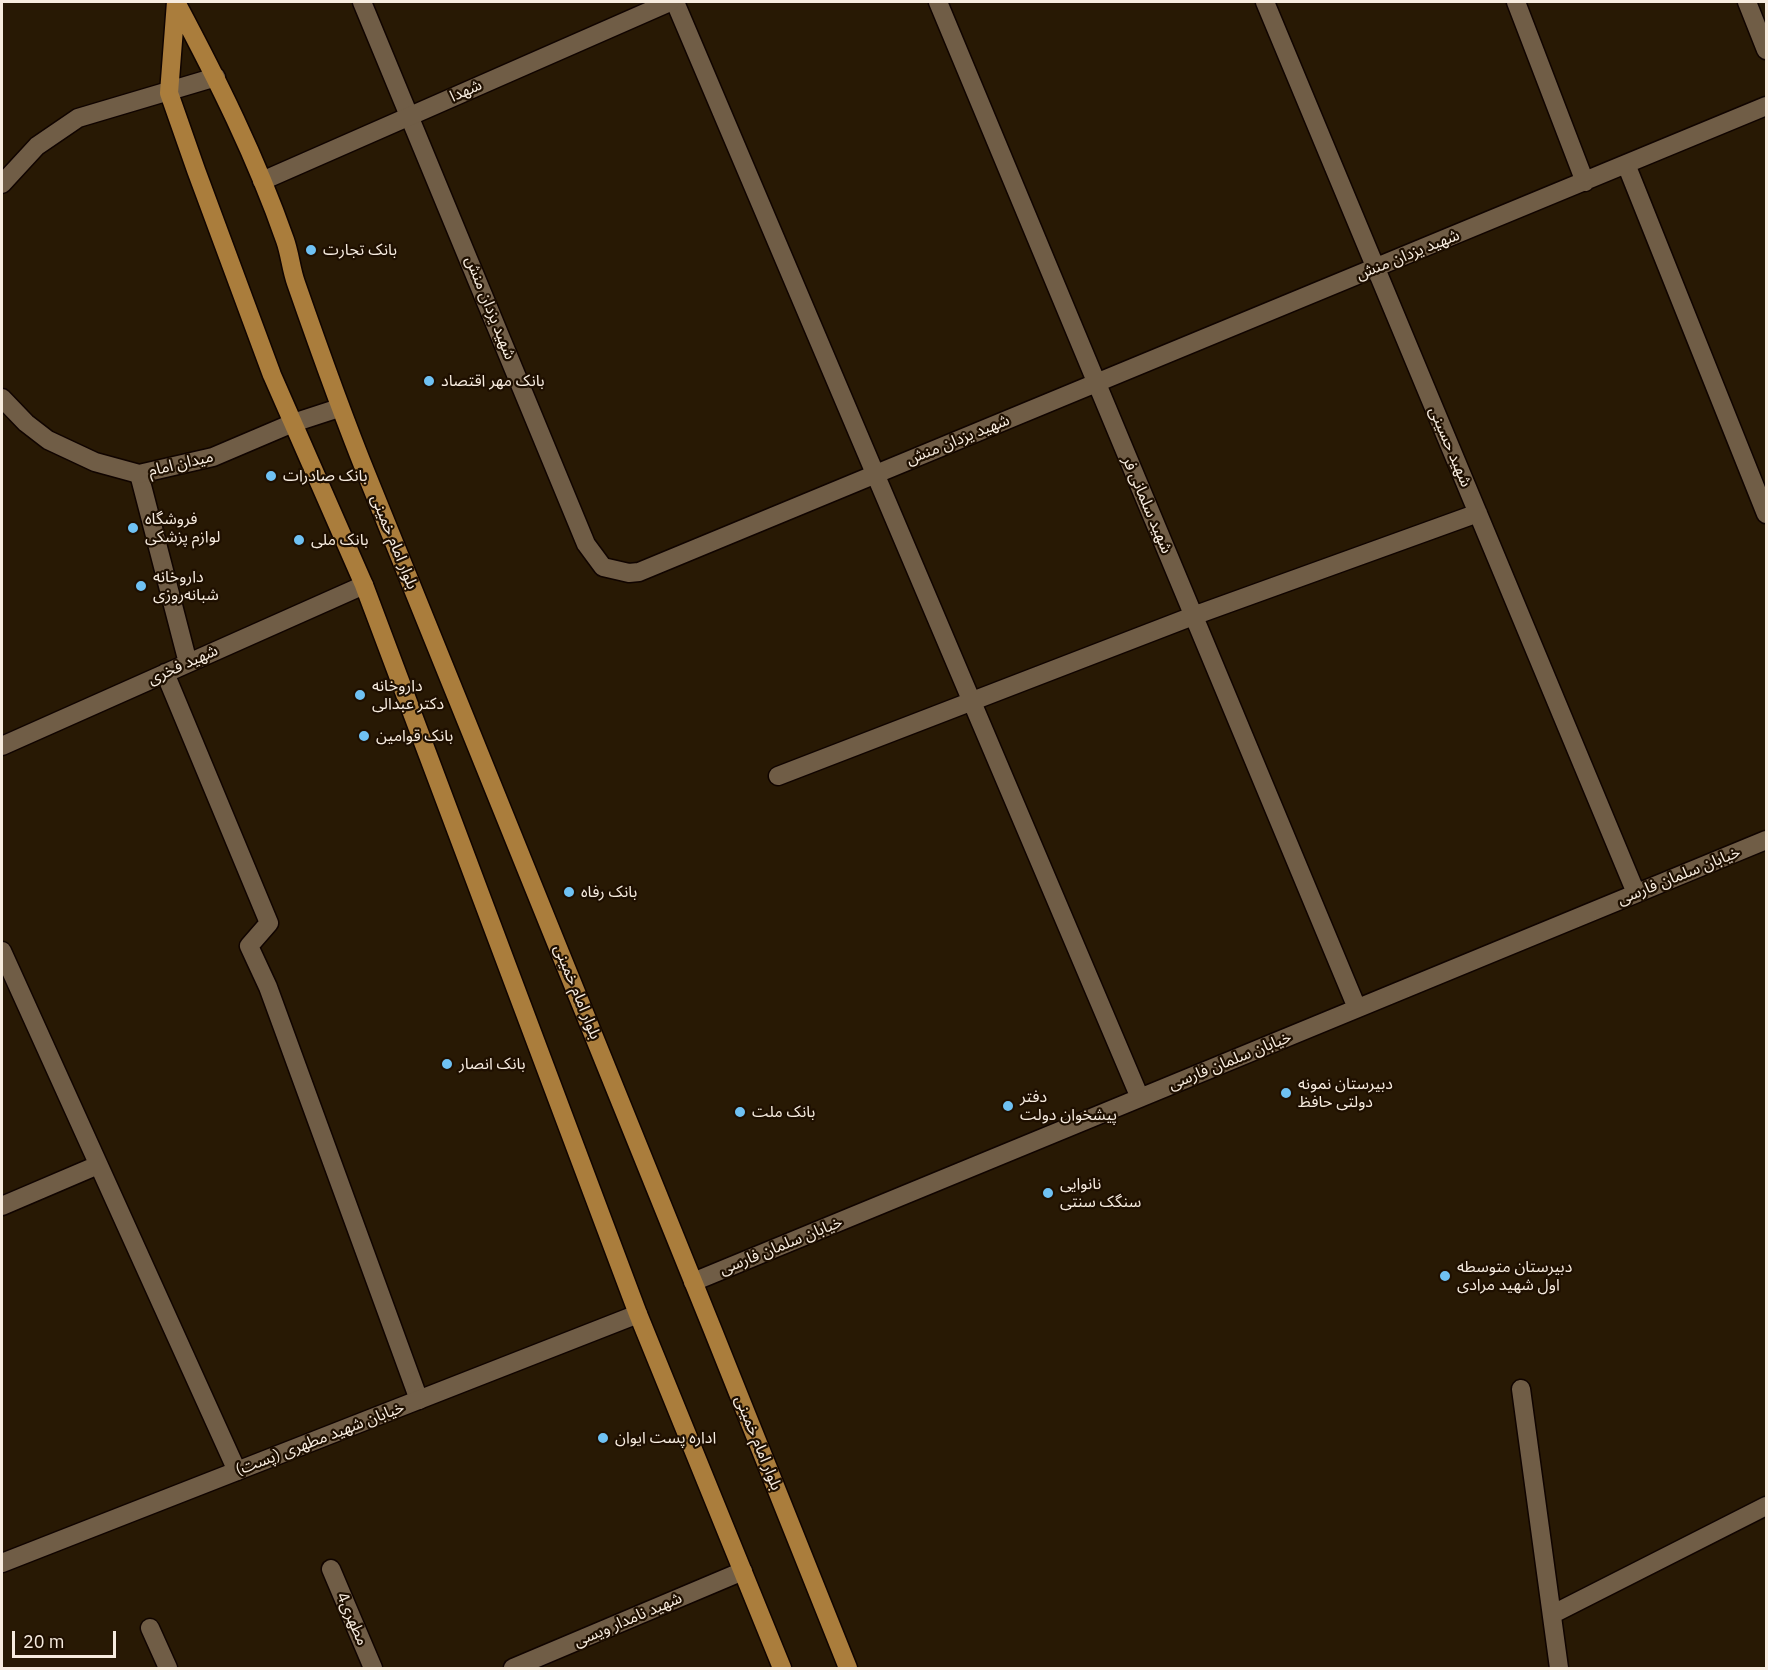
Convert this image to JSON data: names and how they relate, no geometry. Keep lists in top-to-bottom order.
{
  "streets": {
    "main road": ["بلوار امام خمینی"],
    "street": [
      "شهدا",
      "شهید یزدان منش",
      "شهید حسینی",
      "میدان امام",
      "شهید سلمانی فر",
      "شهید فخری",
      "خیابان سلمان فارسی",
      "خیابان شهید مطهری (پست)",
      "مطهری4",
      "شهید نامدار ویسی"
    ]
  },
  "crossings": [
    ["شهدا", "شهید یزدان منش"],
    ["شهدا", "بلوار امام خمینی"],
    ["شهید یزدان منش", "شهید حسینی"],
    ["شهید یزدان منش", "شهید سلمانی فر"],
    ["شهید حسینی", "خیابان سلمان فارسی"],
    ["میدان امام", "بلوار امام خمینی"],
    ["شهید سلمانی فر", "خیابان سلمان فارسی"],
    ["بلوار امام خمینی", "خیابان سلمان فارسی"]
  ],
  "places": [
    "بانک تجارت",
    "بانک مهر اقتصاد",
    "بانک صادرات",
    "فروشگاه لوازم پزشکی",
    "بانک ملی",
    "داروخانه شبانه‌روزی",
    "داروخانه دکتر عبدالی",
    "بانک قوامین",
    "بانک رفاه",
    "بانک انصار",
    "دبیرستان نمونه دولتی حافظ",
    "دفتر پیشخوان دولت",
    "بانک ملت",
    "نانوایی سنگک سنتی",
    "دبیرستان متوسطه اول شهید مرادی",
    "اداره پست ایوان"
  ],
  "scale_bar": "20 m"
}
